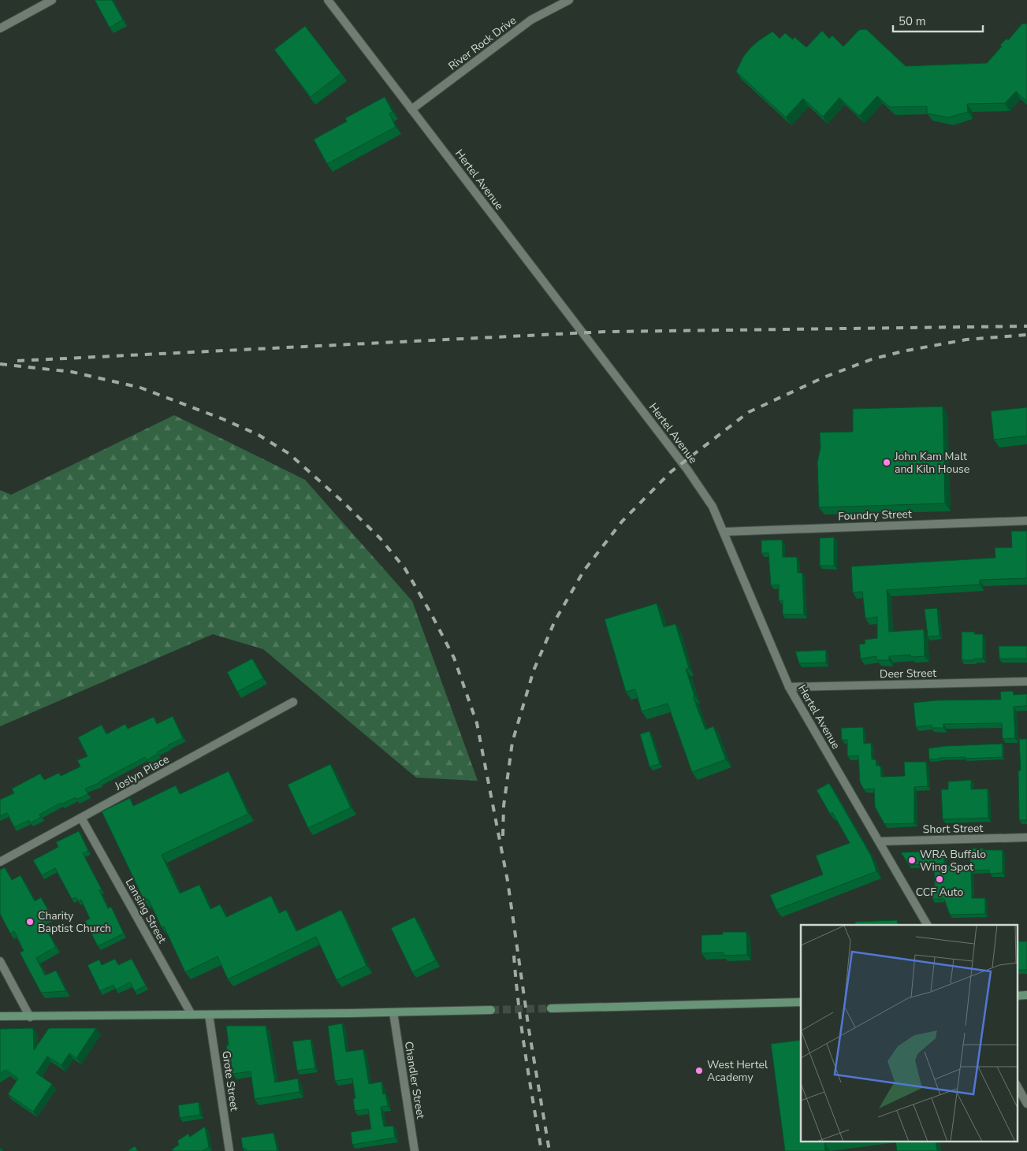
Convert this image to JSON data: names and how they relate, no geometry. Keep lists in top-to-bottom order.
{
  "streets": {
    "street": [
      "River Rock Drive",
      "Hertel Avenue",
      "Foundry Street",
      "Deer Street",
      "Joslyn Place",
      "Short Street",
      "Lansing Street",
      "Chandler Street",
      "Grote Street"
    ]
  },
  "crossings": [
    ["River Rock Drive", "Hertel Avenue"],
    ["Hertel Avenue", "Foundry Street"],
    ["Hertel Avenue", "Deer Street"],
    ["Hertel Avenue", "Short Street"],
    ["Joslyn Place", "Lansing Street"]
  ],
  "places": [
    "John Kam Malt and Kiln House",
    "WRA Buffalo Wing Spot",
    "CCF Auto",
    "Charity Baptist Church",
    "West Hertel Academy"
  ],
  "scale_bar": "50 m"
}
